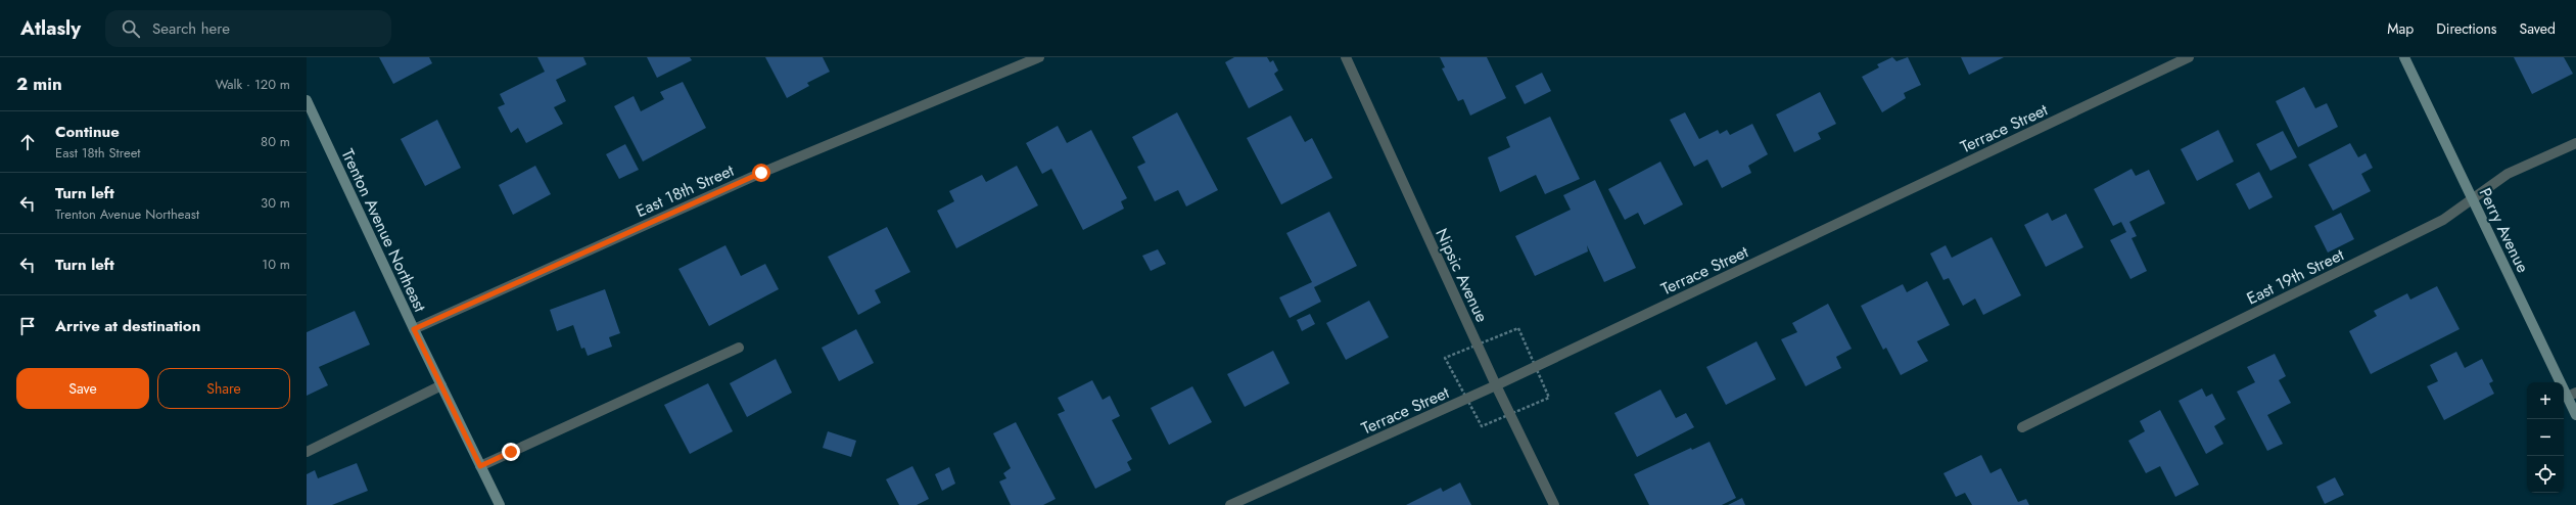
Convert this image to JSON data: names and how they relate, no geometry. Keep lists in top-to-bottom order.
{
  "streets": {
    "main road": ["Trenton Avenue Northeast", "Perry Avenue"],
    "street": [
      "Terrace Street",
      "East 18th Street",
      "Nipsic Avenue",
      "East 19th Street"
    ]
  },
  "crossings": [
    ["Terrace Street", "Nipsic Avenue"],
    ["East 18th Street", "Trenton Avenue Northeast"],
    ["Perry Avenue", "East 19th Street"]
  ],
  "page": {
    "header": "Atlasly",
    "search": "Search here",
    "nav": ["Map", "Directions", "Saved"],
    "heading": ["2 min", "Walk · 120 m"],
    "list": [
      ["Continue", "East 18th Street", "80 m"],
      ["Turn left", "Trenton Avenue Northeast", "30 m"],
      ["Turn left", "10 m"],
      "Arrive at destination"
    ],
    "buttons": ["Save", "Share"],
    "map_buttons": ["+", "−"]
  }
}
